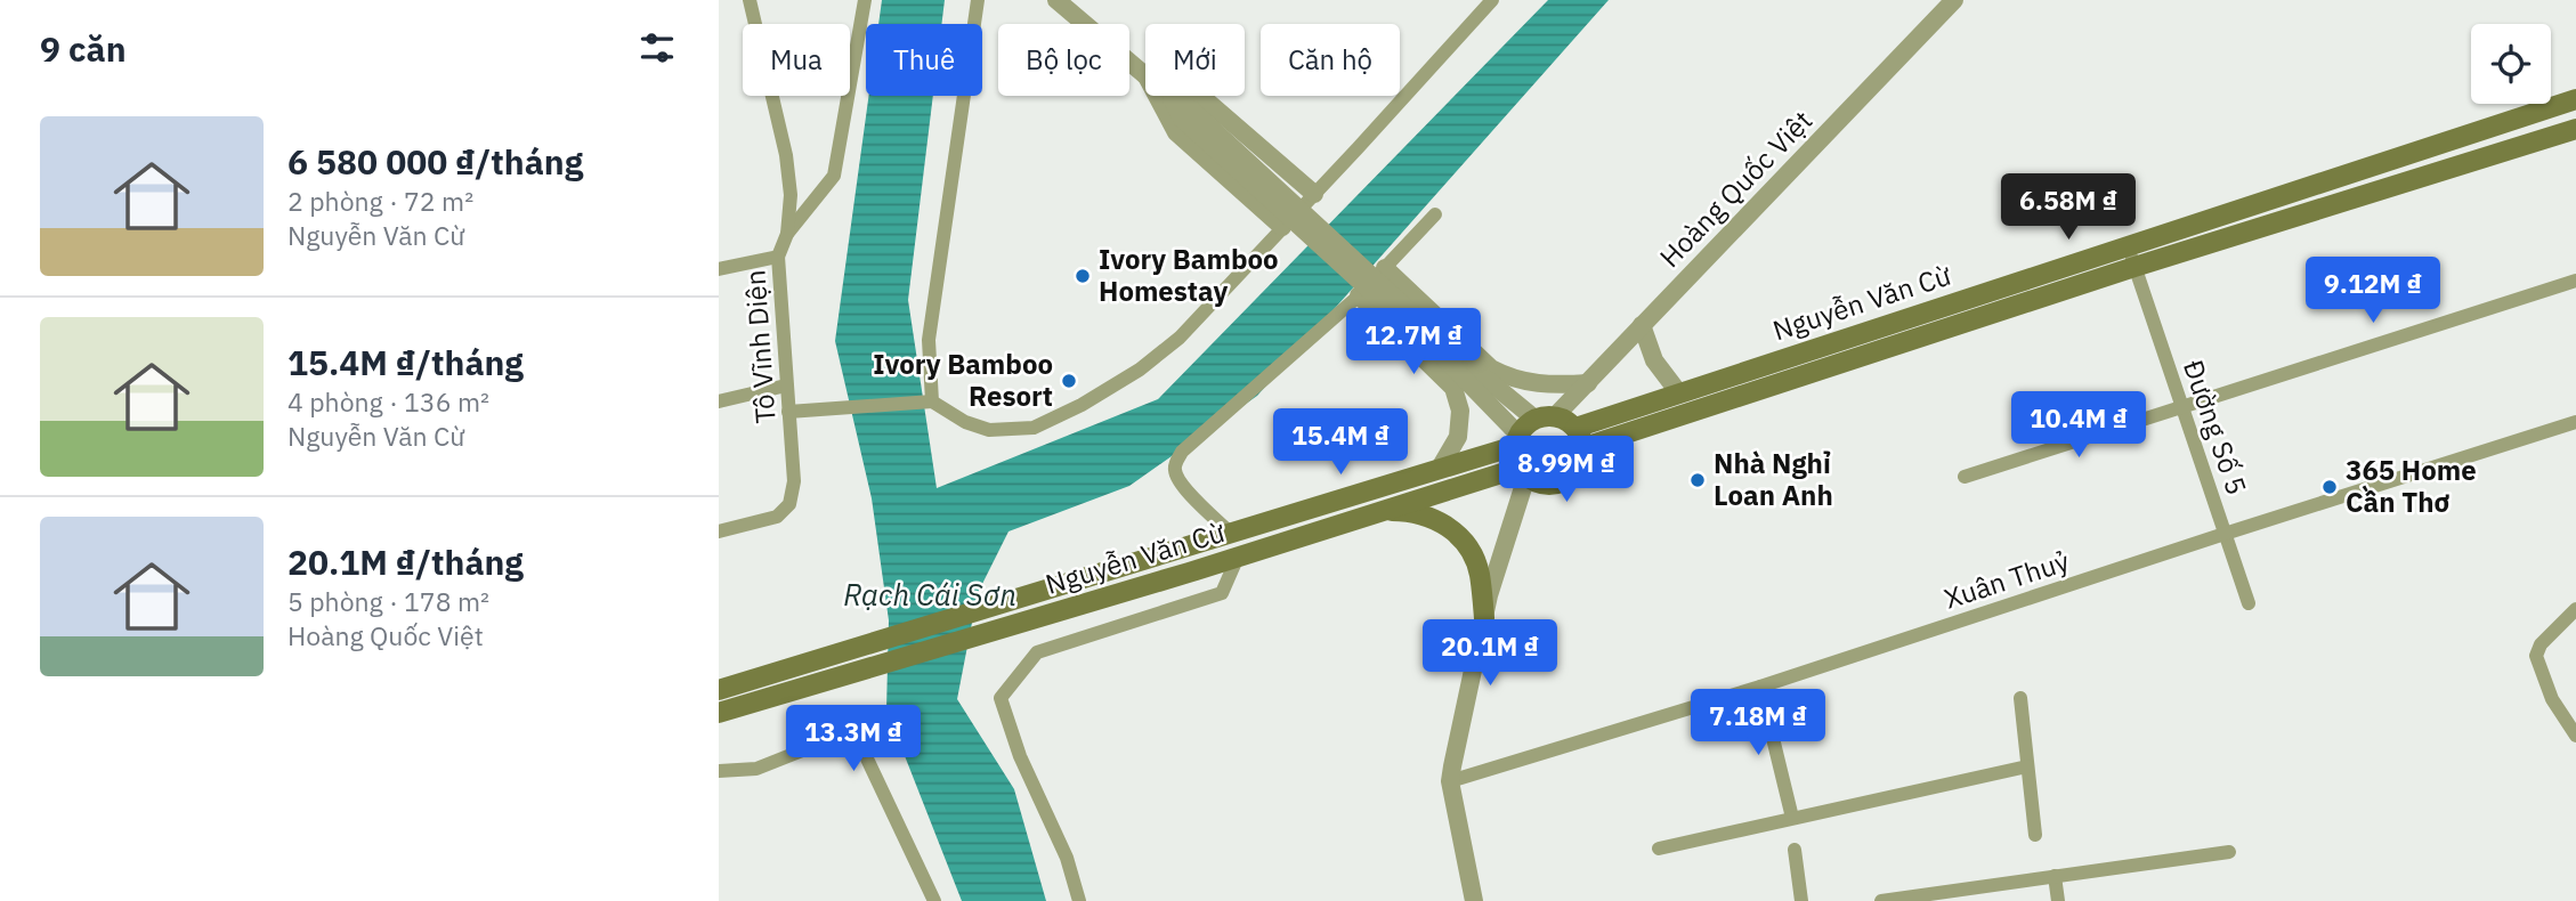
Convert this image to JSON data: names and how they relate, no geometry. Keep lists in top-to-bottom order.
{
  "streets": {
    "main road": ["Nguyễn Văn Cừ"],
    "street": [
      "Hoàng Quốc Việt",
      "Tô Vĩnh Diện",
      "Đường Số 5",
      "Xuân Thuỷ"
    ]
  },
  "crossings": [
    ["Hoàng Quốc Việt", "Nguyễn Văn Cừ"],
    ["Nguyễn Văn Cừ", "Đường Số 5"],
    ["Đường Số 5", "Xuân Thuỷ"]
  ],
  "water": ["Rạch Cái Sơn"],
  "places": [
    "Ivory Bamboo Homestay",
    "Ivory Bamboo Resort",
    "Nhà Nghỉ Loan Anh",
    "365 Home Cần Thơ"
  ],
  "page": {
    "heading": "9 căn",
    "chip": [
      "Mua",
      "Thuê",
      "Bộ lọc",
      "Mới",
      "Căn hộ"
    ],
    "list": [
      {
        "name": "6 580 000 ₫/tháng",
        "note": "2 phòng · 72 m² · Nguyễn Văn Cừ"
      },
      {
        "name": "15.4M ₫/tháng",
        "note": "4 phòng · 136 m² · Nguyễn Văn Cừ"
      },
      {
        "name": "20.1M ₫/tháng",
        "note": "5 phòng · 178 m² · Hoàng Quốc Việt"
      }
    ],
    "price": [
      "6.58M ₫",
      "9.12M ₫",
      "12.7M ₫",
      "10.4M ₫",
      "15.4M ₫",
      "8.99M ₫",
      "20.1M ₫",
      "7.18M ₫",
      "13.3M ₫"
    ]
  }
}
